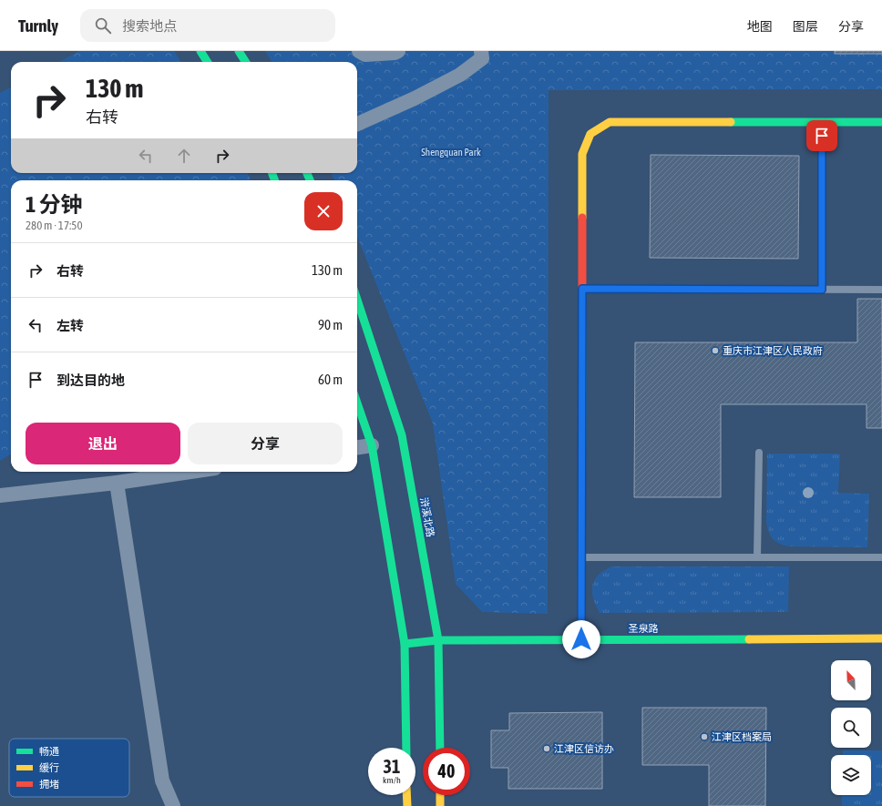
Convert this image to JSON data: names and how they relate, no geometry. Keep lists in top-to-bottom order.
{
  "streets": {
    "street": ["浒溪北路", "圣泉路"]
  },
  "crossings": [
    ["浒溪北路", "圣泉路"]
  ],
  "parks": ["Shengquan Park"],
  "places": ["重庆市江津区人民政府", "江津区档案局", "江津区信访办"],
  "legend": ["畅通", "缓行", "拥堵"],
  "north": "top left",
  "page": {
    "header": "Turnly",
    "search": "搜索地点",
    "nav": ["地图", "图层", "分享"],
    "turn": ["130 m", "右转"],
    "heading": ["1 分钟", "280 m · 17:50"],
    "list": [
      {
        "name": "右转",
        "value": "130 m"
      },
      {
        "name": "左转",
        "value": "90 m"
      },
      {
        "name": "到达目的地",
        "value": "60 m"
      }
    ],
    "buttons": ["退出", "分享"],
    "speed": "31 km/h",
    "limit": "40"
  }
}
